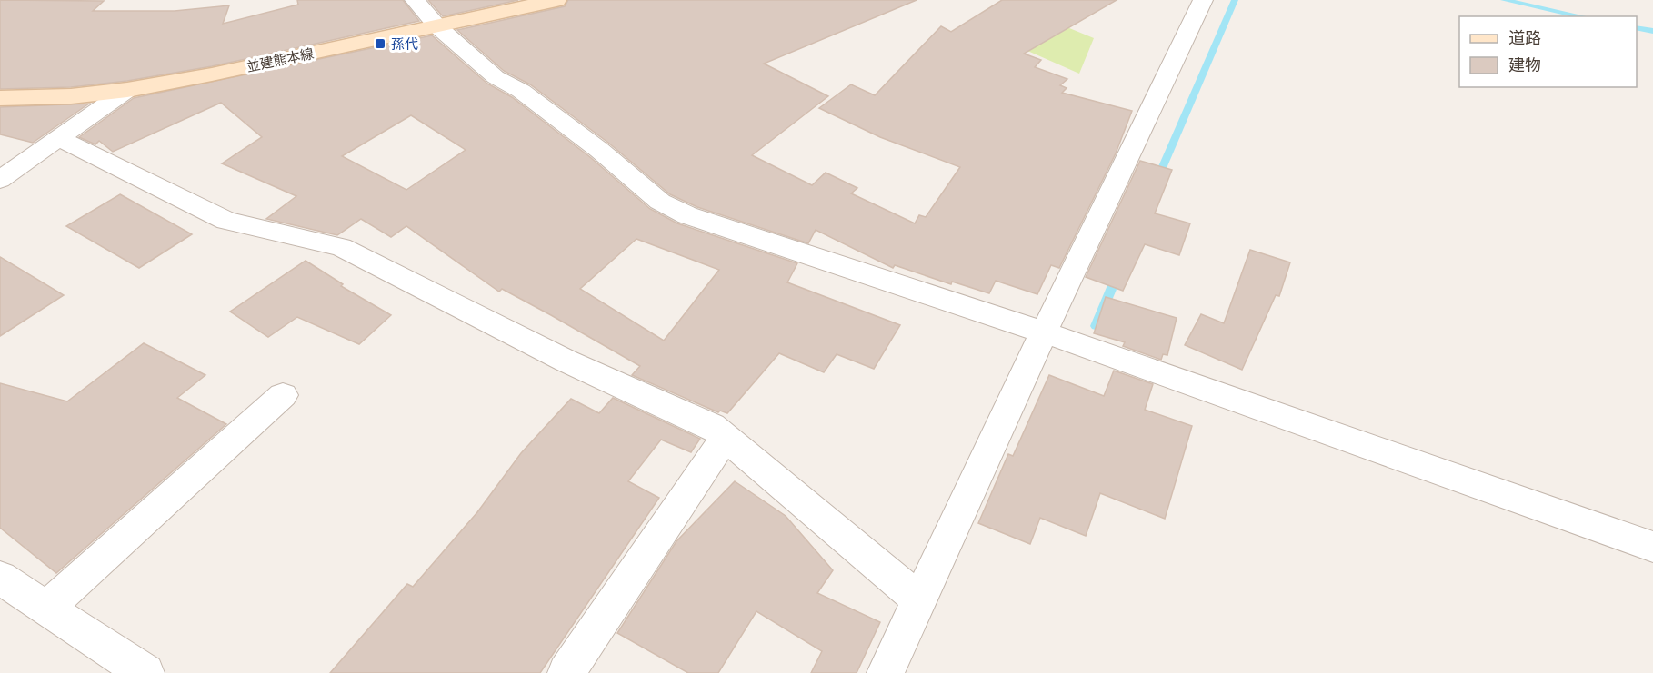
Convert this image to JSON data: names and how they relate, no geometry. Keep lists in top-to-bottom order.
{
  "streets": {
    "main road": ["並建熊本線"]
  },
  "places": {
    "transit": ["孫代"]
  },
  "legend": ["道路", "建物"]
}
